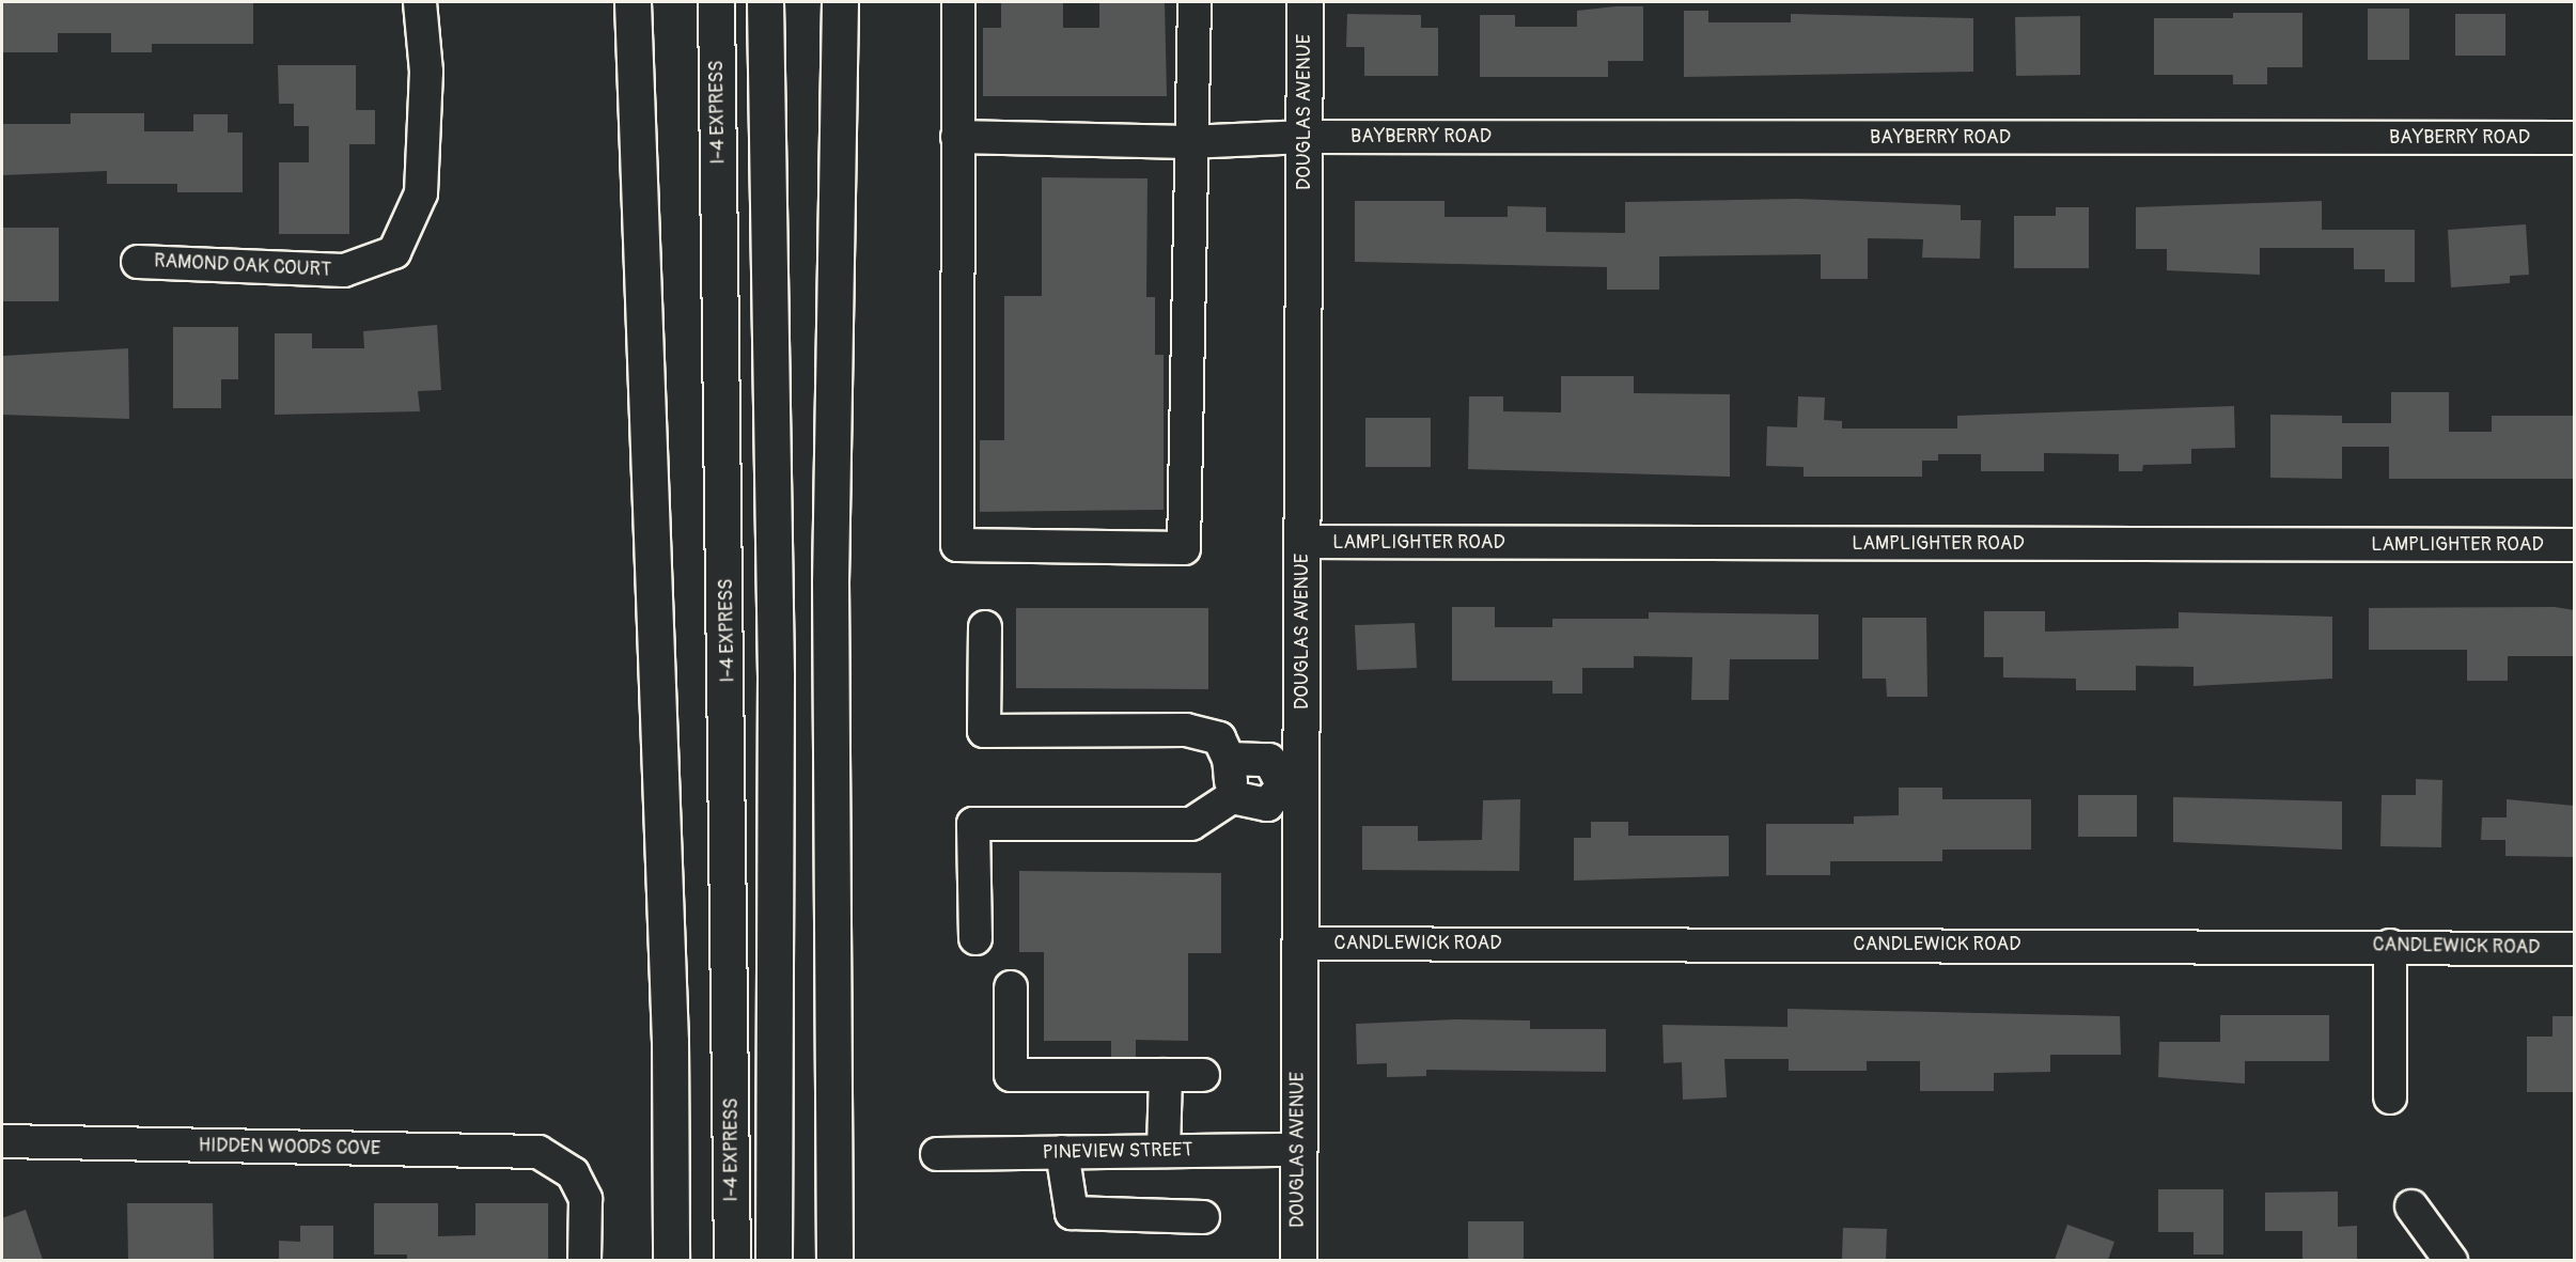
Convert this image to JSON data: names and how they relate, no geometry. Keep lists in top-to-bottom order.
{
  "streets": {
    "main road": ["I-4 EXPRESS", "DOUGLAS AVENUE"],
    "street": [
      "BAYBERRY ROAD",
      "RAMOND OAK COURT",
      "LAMPLIGHTER ROAD",
      "CANDLEWICK ROAD",
      "HIDDEN WOODS COVE",
      "PINEVIEW STREET"
    ]
  },
  "crossings": [
    ["DOUGLAS AVENUE", "BAYBERRY ROAD"],
    ["DOUGLAS AVENUE", "LAMPLIGHTER ROAD"],
    ["DOUGLAS AVENUE", "CANDLEWICK ROAD"],
    ["DOUGLAS AVENUE", "PINEVIEW STREET"]
  ]
}
